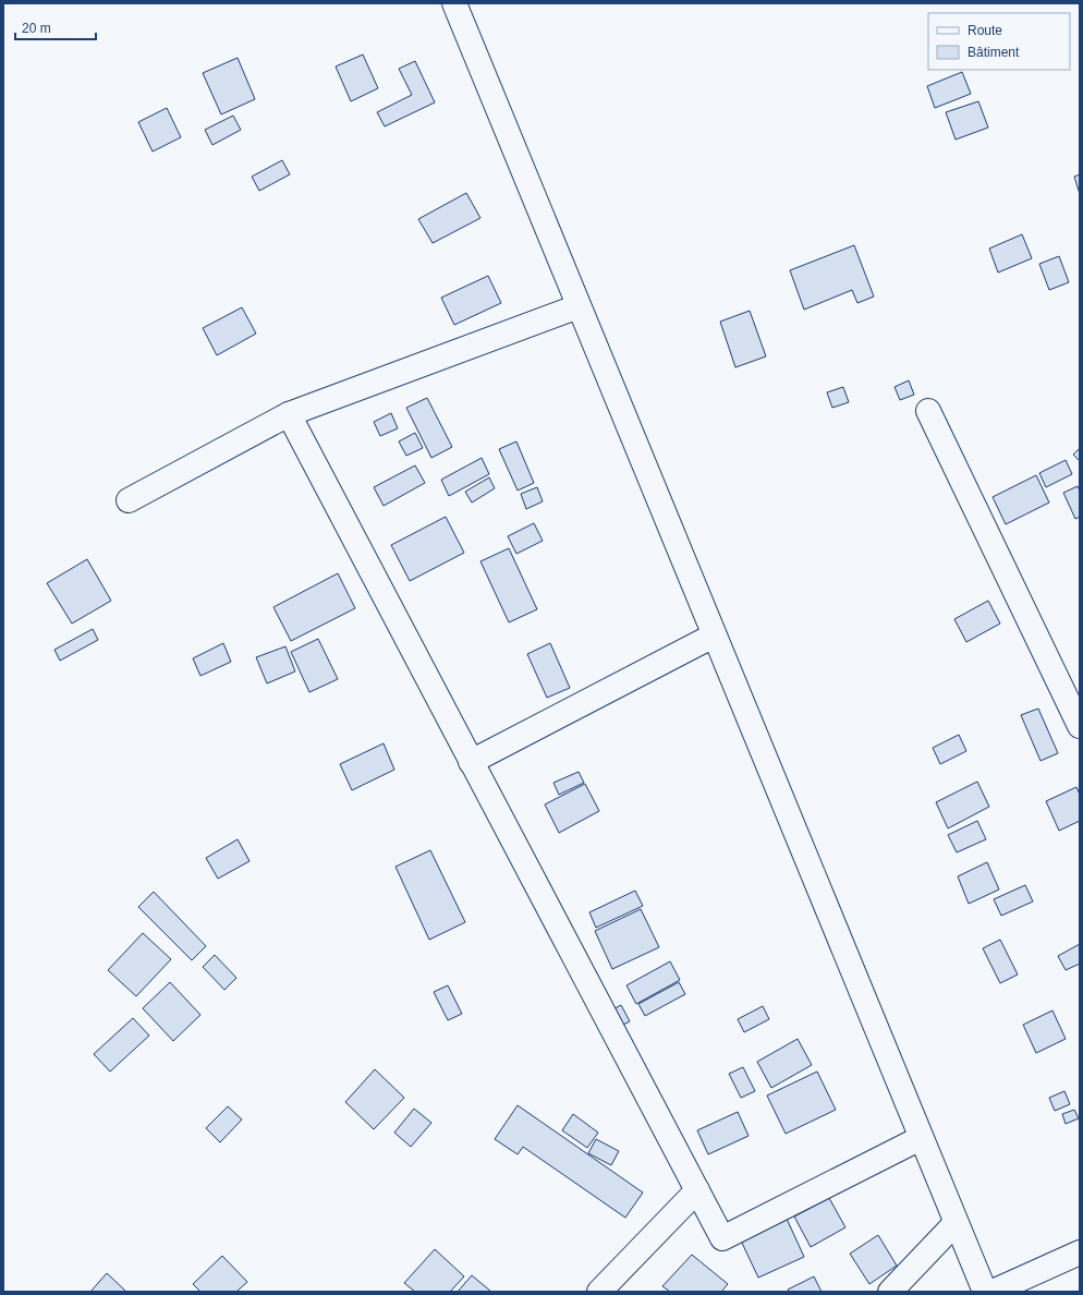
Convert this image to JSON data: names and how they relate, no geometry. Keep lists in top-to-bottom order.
{
  "legend": ["Route", "Bâtiment"],
  "scale_bar": "20 m"
}
